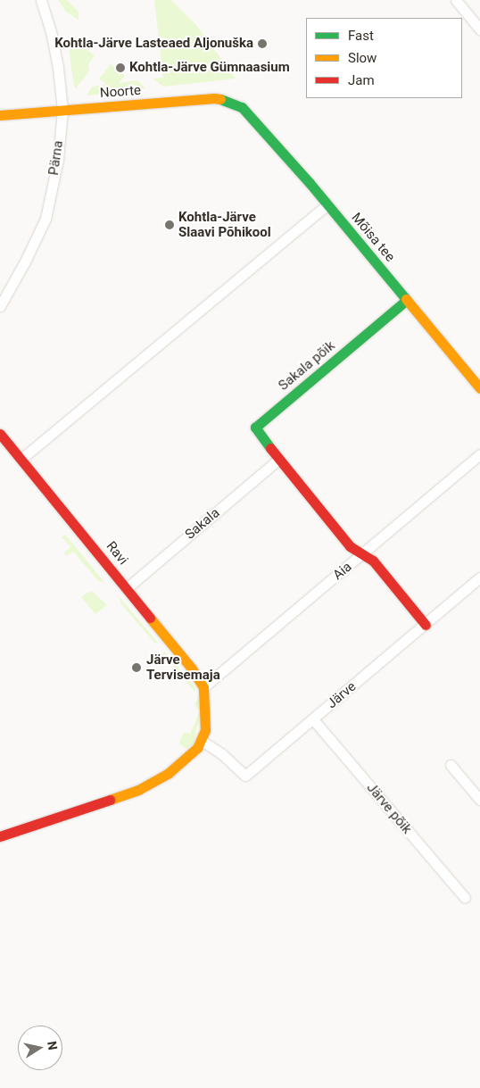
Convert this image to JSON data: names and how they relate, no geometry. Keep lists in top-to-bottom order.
{
  "streets": {
    "street": [
      "Noorte",
      "Pärna",
      "Mõisa tee",
      "Sakala põik",
      "Sakala",
      "Ravi",
      "Aia",
      "Järve",
      "Järve põik"
    ]
  },
  "crossings": [
    ["Noorte", "Pärna"],
    ["Noorte", "Mõisa tee"],
    ["Mõisa tee", "Sakala põik"],
    ["Sakala põik", "Sakala"],
    ["Sakala", "Ravi"],
    ["Ravi", "Aia"],
    ["Järve", "Järve põik"]
  ],
  "places": [
    "Kohtla-Järve Lasteaed Aljonuška",
    "Kohtla-Järve Gümnaasium",
    "Kohtla-Järve Slaavi Põhikool",
    "Järve Tervisemaja"
  ],
  "legend": ["Fast", "Slow", "Jam"],
  "north": "right"
}
